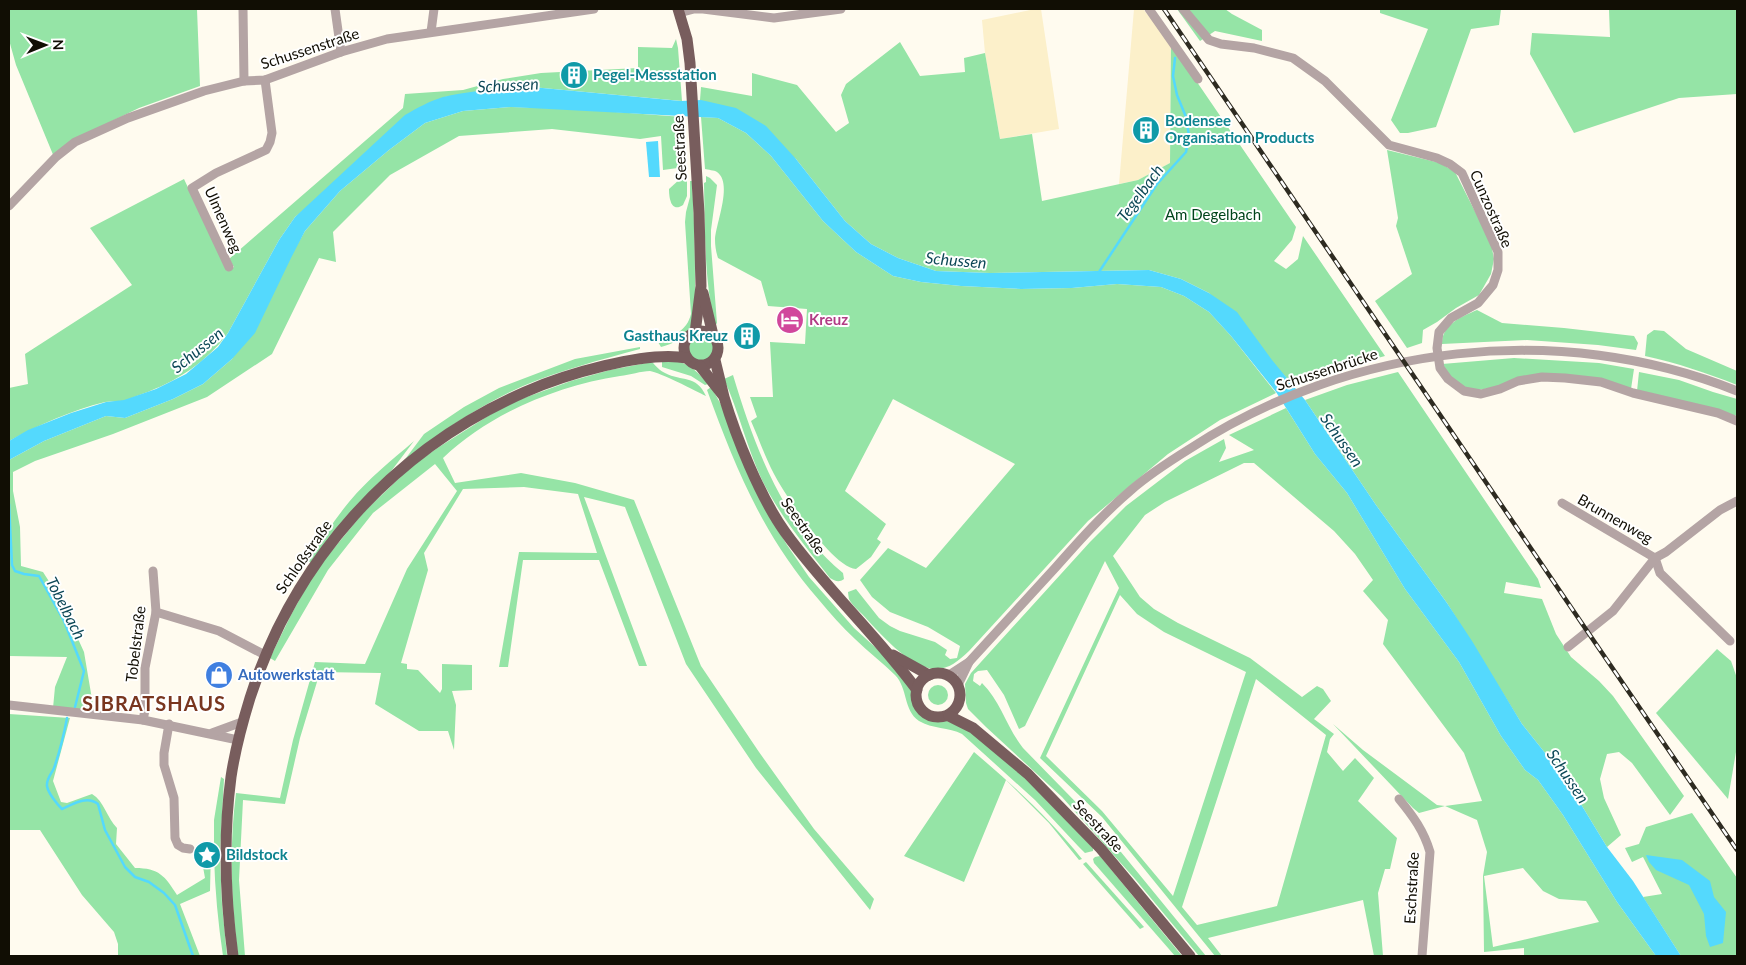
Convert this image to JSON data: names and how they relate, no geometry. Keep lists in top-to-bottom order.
{
  "streets": {
    "main road": ["Seestraße", "Schloßstraße"],
    "street": [
      "Schussenstraße",
      "Cunzostraße",
      "Ulmenweg",
      "Schussenbrücke",
      "Brunnenweg",
      "Tobelstraße",
      "Eschstraße"
    ]
  },
  "crossings": [
    ["Schussenstraße", "Ulmenweg"],
    ["Seestraße", "Schloßstraße"]
  ],
  "districts": ["SIBRATSHAUS"],
  "water": ["Schussen", "Tegelbach", "Tobelbach"],
  "parks": ["Am Degelbach"],
  "places": {
    "building": ["Pegel-Messstation", "Bodensee Organisation Products", "Gasthaus Kreuz"],
    "hotel": ["Kreuz"],
    "shop": ["Autowerkstatt"],
    "place": ["Bildstock"]
  },
  "north": "right"
}
